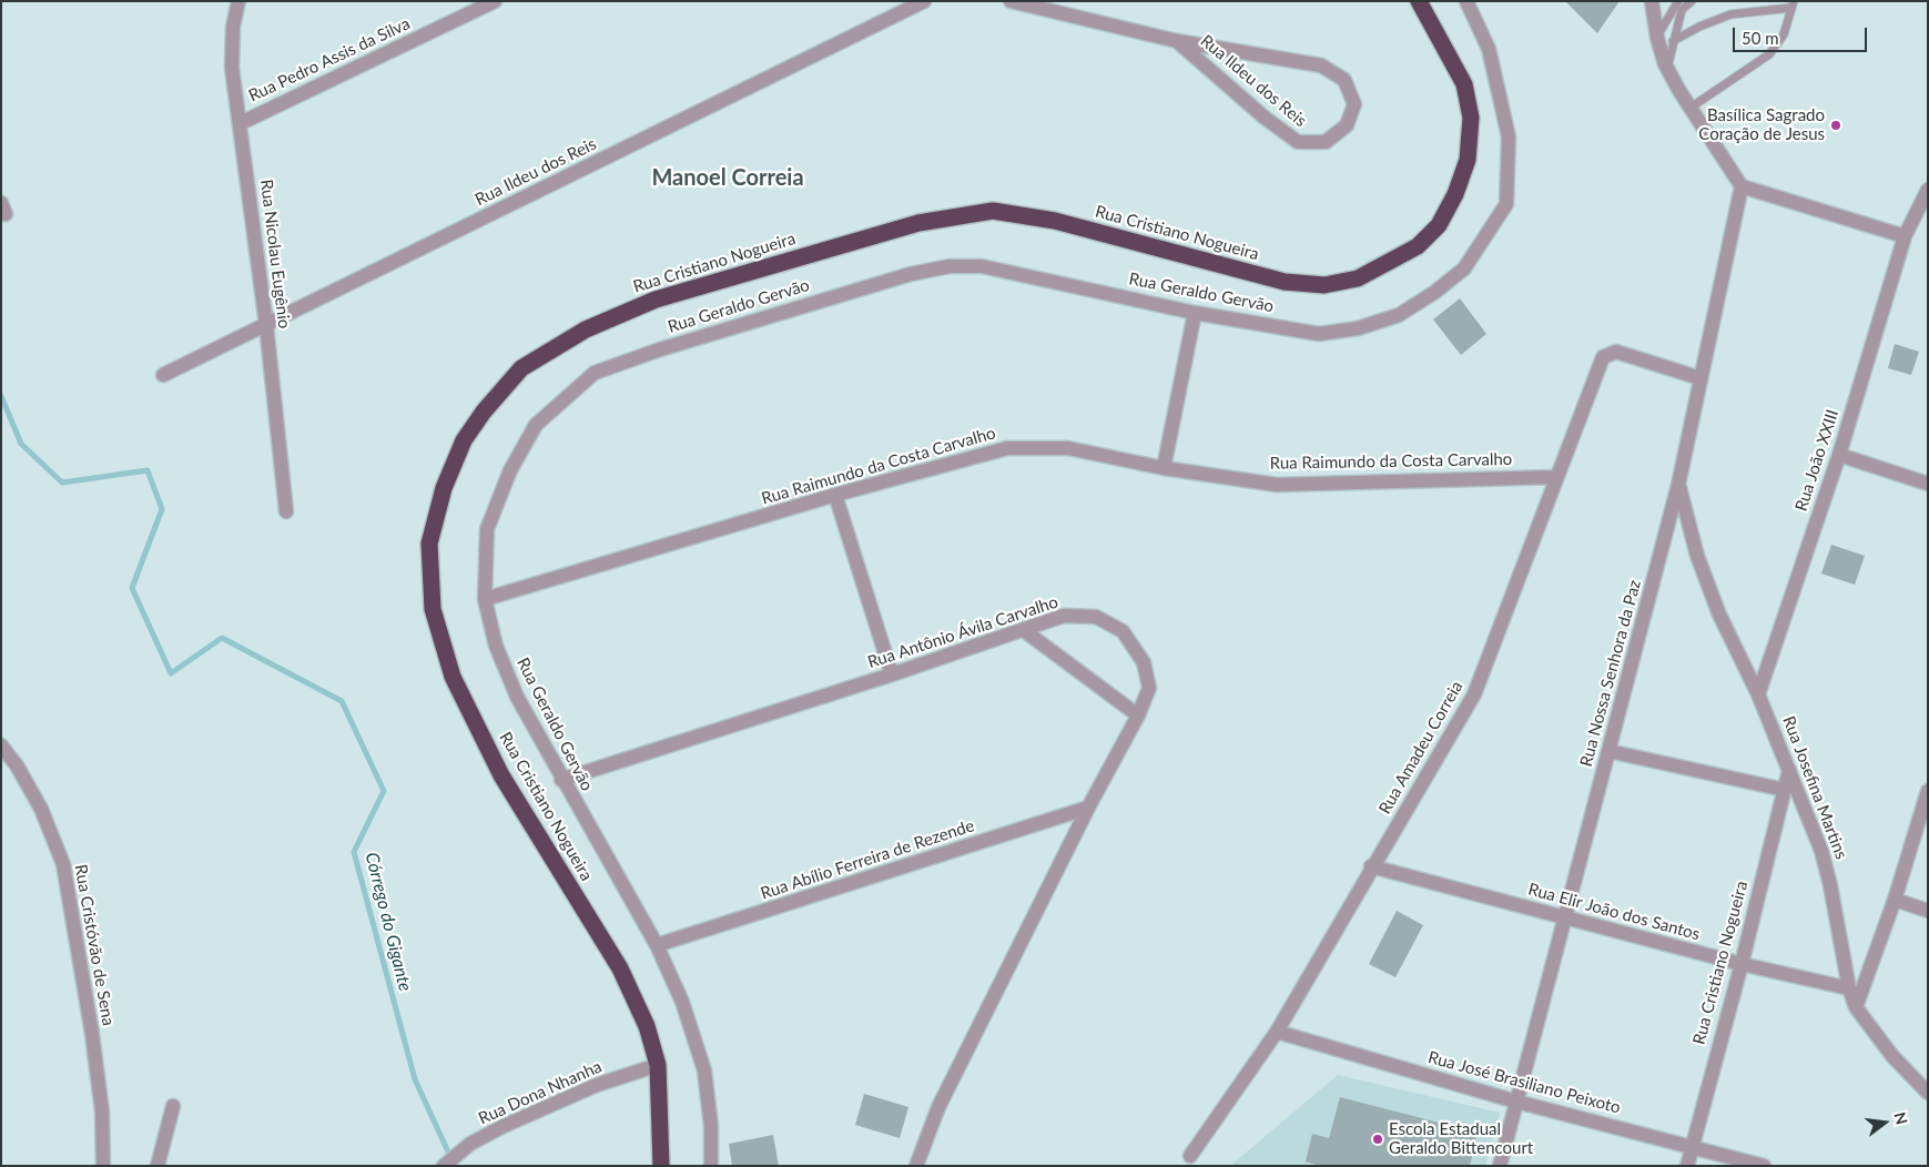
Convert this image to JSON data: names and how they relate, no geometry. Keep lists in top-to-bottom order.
{
  "streets": {
    "highway": ["Rua Cristiano Nogueira"],
    "street": [
      "Rua Pedro Assis da Silva",
      "Rua Ildeu dos Reis",
      "Rua Nicolau Eugênio",
      "Rua Geraldo Gervão",
      "Rua João XXIII",
      "Rua Raimundo da Costa Carvalho",
      "Rua Antônio Ávila Carvalho",
      "Rua Nossa Senhora da Paz",
      "Rua Amadeu Correia",
      "Rua Josefina Martins",
      "Rua Abílio Ferreira de Rezende",
      "Rua Elir João dos Santos",
      "Rua Cristóvão de Sena",
      "Rua José Brasiliano Peixoto",
      "Rua Dona Nhanha"
    ]
  },
  "crossings": [
    ["Rua Pedro Assis da Silva", "Rua Nicolau Eugênio"],
    ["Rua Ildeu dos Reis", "Rua Nicolau Eugênio"],
    ["Rua Cristiano Nogueira", "Rua Josefina Martins"],
    ["Rua Cristiano Nogueira", "Rua Elir João dos Santos"],
    ["Rua Cristiano Nogueira", "Rua José Brasiliano Peixoto"],
    ["Rua Cristiano Nogueira", "Rua Dona Nhanha"],
    ["Rua Geraldo Gervão", "Rua Raimundo da Costa Carvalho"],
    ["Rua Geraldo Gervão", "Rua Antônio Ávila Carvalho"],
    ["Rua Geraldo Gervão", "Rua Abílio Ferreira de Rezende"],
    ["Rua João XXIII", "Rua Josefina Martins"],
    ["Rua Raimundo da Costa Carvalho", "Rua Amadeu Correia"],
    ["Rua Antônio Ávila Carvalho", "Rua Abílio Ferreira de Rezende"],
    ["Rua Nossa Senhora da Paz", "Rua Amadeu Correia"],
    ["Rua Nossa Senhora da Paz", "Rua Josefina Martins"],
    ["Rua Nossa Senhora da Paz", "Rua Elir João dos Santos"],
    ["Rua Nossa Senhora da Paz", "Rua José Brasiliano Peixoto"],
    ["Rua Amadeu Correia", "Rua Elir João dos Santos"],
    ["Rua Amadeu Correia", "Rua José Brasiliano Peixoto"],
    ["Rua Josefina Martins", "Rua Elir João dos Santos"]
  ],
  "districts": ["Manoel Correia"],
  "water": ["Córrego do Gigante"],
  "places": ["Basílica Sagrado Coração de Jesus", "Escola Estadual Geraldo Bittencourt"],
  "scale_bar": "50 m",
  "north": "right"
}
